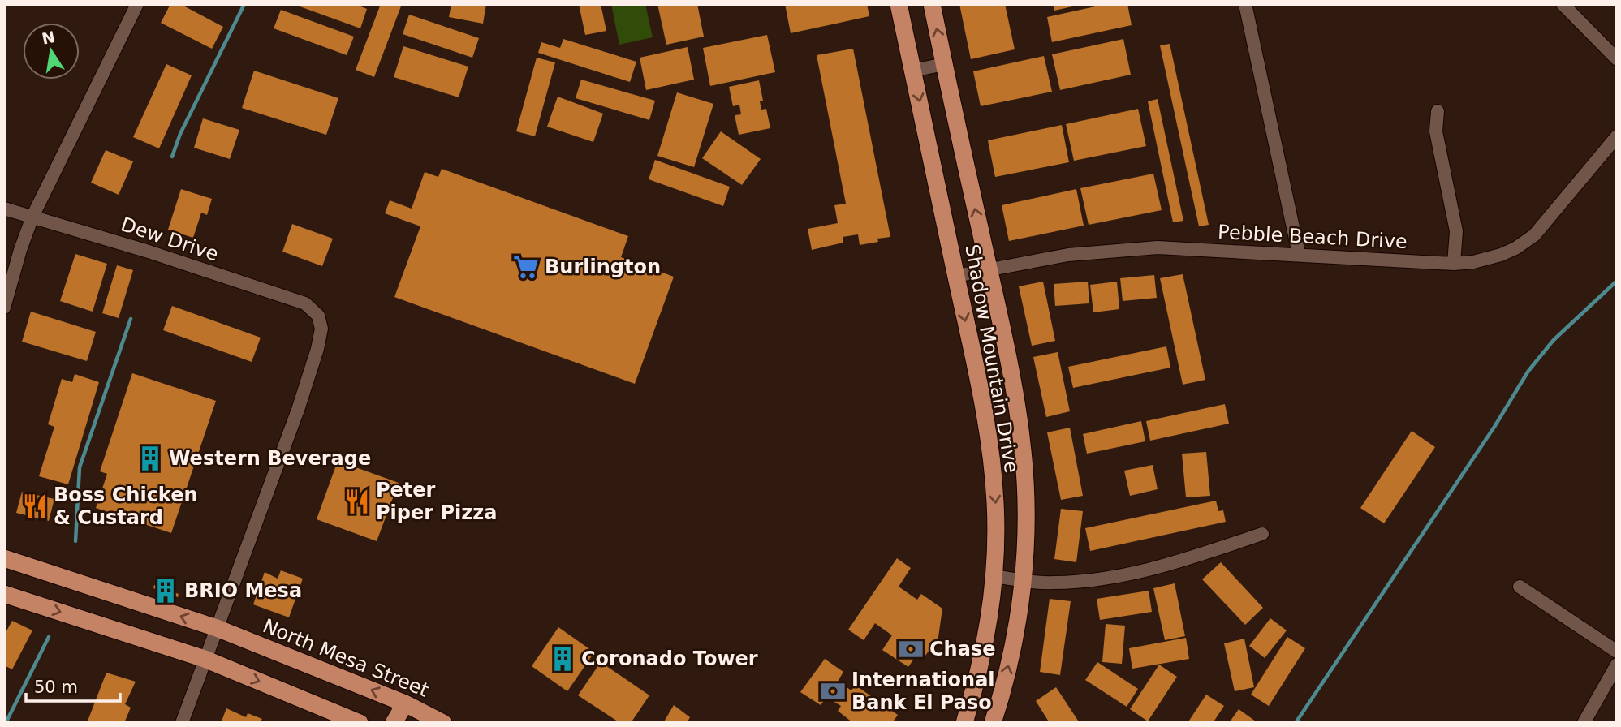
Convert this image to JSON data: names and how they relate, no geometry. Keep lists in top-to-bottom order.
{
  "streets": {
    "main road": ["Shadow Mountain Drive", "North Mesa Street"],
    "street": ["Pebble Beach Drive", "Dew Drive"]
  },
  "crossings": [
    ["Pebble Beach Drive", "Shadow Mountain Drive"],
    ["Dew Drive", "North Mesa Street"]
  ],
  "places": {
    "supermarket": ["Burlington"],
    "building": ["Western Beverage", "BRIO Mesa", "Coronado Tower"],
    "restaurant": ["Peter Piper Pizza", "Boss Chicken & Custard"],
    "bank": ["Chase", "International Bank El Paso"]
  },
  "scale_bar": "50 m",
  "north": "top"
}
